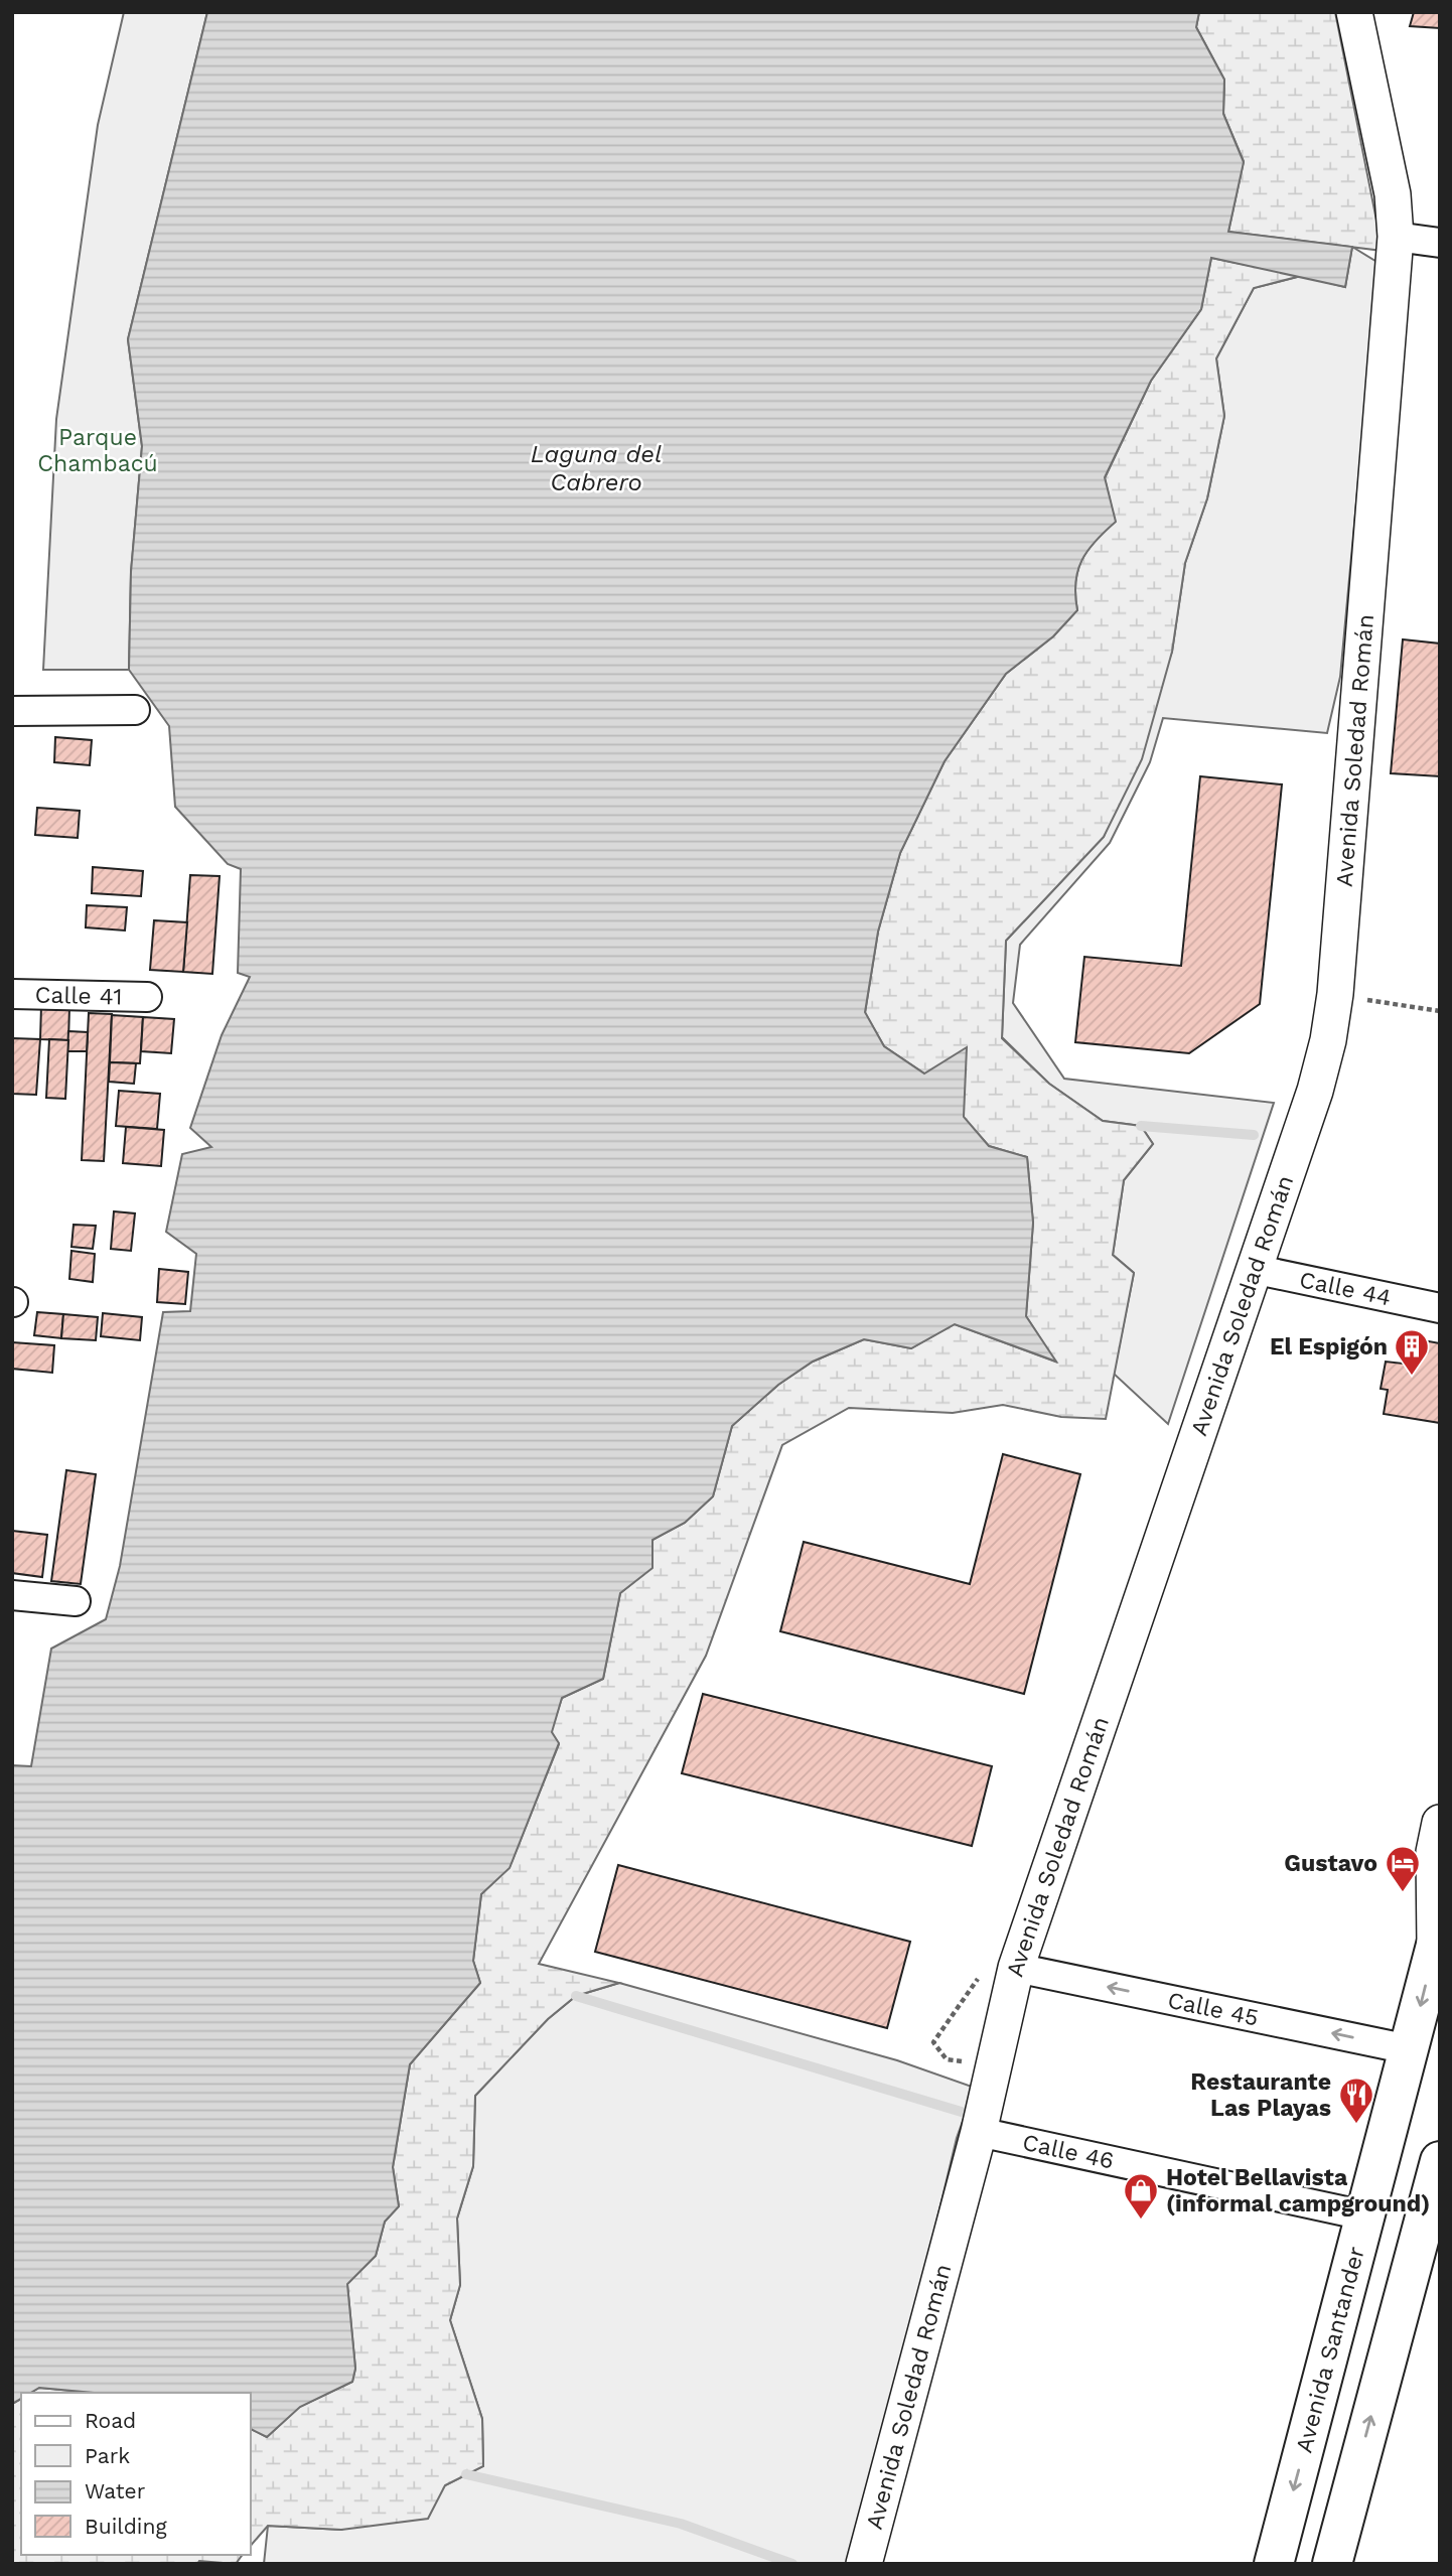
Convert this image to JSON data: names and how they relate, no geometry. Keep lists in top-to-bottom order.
{
  "streets": {
    "highway": ["Avenida Santander"],
    "street": [
      "Avenida Soledad Román",
      "Calle 41",
      "Calle 44",
      "Calle 45",
      "Calle 46"
    ]
  },
  "crossings": [
    ["Avenida Soledad Román", "Calle 44"],
    ["Avenida Soledad Román", "Calle 45"],
    ["Avenida Soledad Román", "Calle 46"],
    ["Calle 45", "Avenida Santander"],
    ["Calle 46", "Avenida Santander"]
  ],
  "one_way": ["Calle 45"],
  "water": ["Laguna del Cabrero"],
  "parks": ["Parque Chambacú"],
  "places": {
    "building": ["El Espigón"],
    "hotel": ["Gustavo"],
    "restaurant": ["Restaurante Las Playas"],
    "shop": ["Hotel Bellavista (informal campground)"]
  },
  "legend": [
    "Road",
    "Park",
    "Water",
    "Building"
  ]
}
